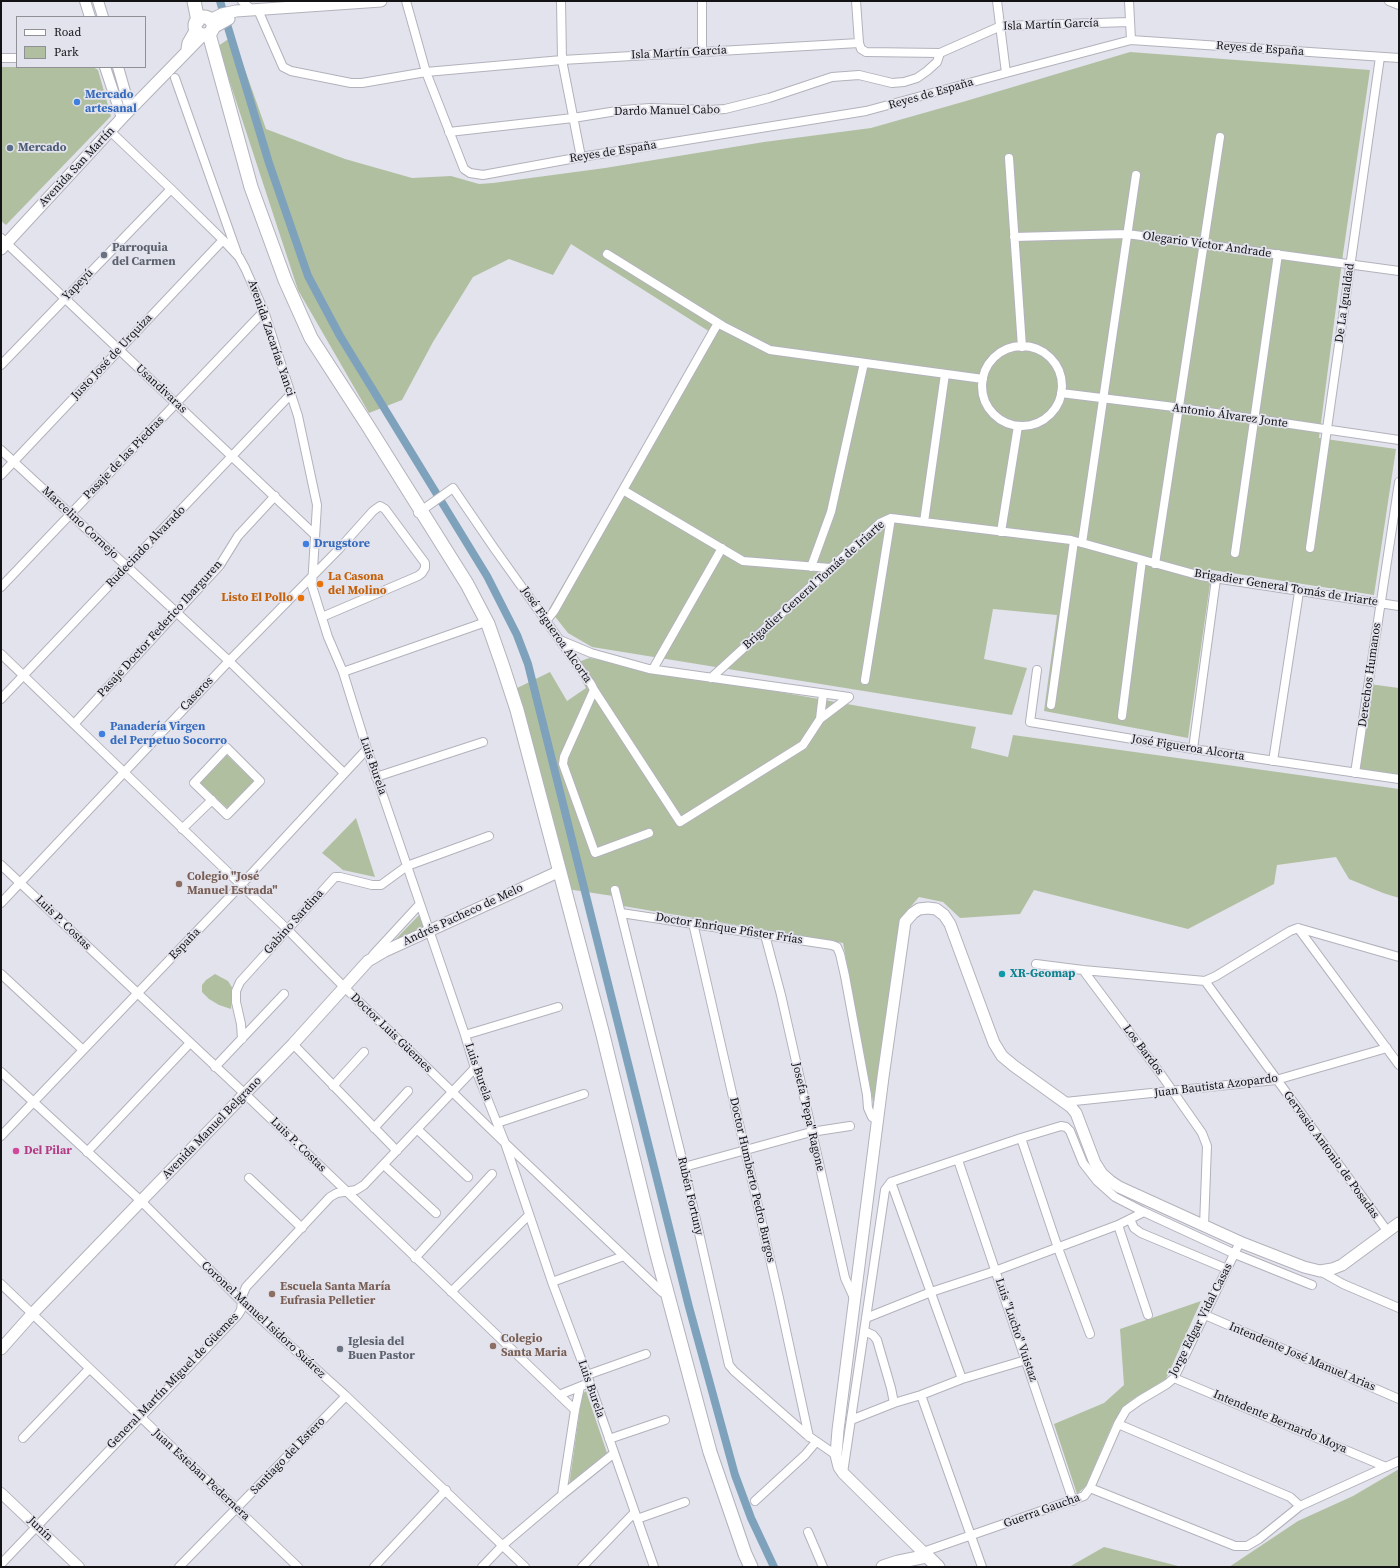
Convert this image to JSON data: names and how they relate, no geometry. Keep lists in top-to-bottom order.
{
  "streets": {
    "main road": ["Avenida San Martín", "Andrés Pacheco de Melo", "Avenida Manuel Belgrano"],
    "street": [
      "Isla Martín García",
      "Reyes de España",
      "Dardo Manuel Cabo",
      "Olegario Víctor Andrade",
      "Yapeyú",
      "De La Igualdad",
      "Avenida Zacarías Yanci",
      "Justo José de Urquiza",
      "Usandivaras",
      "Antonio Álvarez Jonte",
      "Pasaje de las Piedras",
      "Marcelino Cornejo",
      "Rudecindo Alvarado",
      "Brigadier General Tomás de Iriarte",
      "Pasaje Doctor Federico Ibarguren",
      "José Figueroa Alcorta",
      "Derechos Humanos",
      "Caseros",
      "Luis Burela",
      "Gabino Sardina",
      "Luis P. Costas",
      "Doctor Enrique Pfister Frías",
      "España",
      "Doctor Luis Güemes",
      "Los Bardos",
      "Juan Bautista Azopardo",
      "Josefa \"Pepa\" Ragone",
      "Gervasio Antonio de Posadas",
      "Doctor Humberto Pedro Burgos",
      "Rubén Fortuny",
      "Coronel Manuel Isidoro Suárez",
      "Jorge Edgar Vidal Casas",
      "Luis \"Lucho\" Vuistaz",
      "Intendente José Manuel Arias",
      "General Martín Miguel de Güemes",
      "Intendente Bernardo Moya",
      "Santiago del Estero",
      "Juan Esteban Pedernera",
      "Guerra Gaucha",
      "Junín"
    ]
  },
  "crossings": [
    ["Isla Martín García", "Dardo Manuel Cabo"],
    ["Reyes de España", "Dardo Manuel Cabo"],
    ["Reyes de España", "De La Igualdad"],
    ["Avenida San Martín", "Avenida Zacarías Yanci"],
    ["Avenida San Martín", "Usandivaras"],
    ["Olegario Víctor Andrade", "De La Igualdad"],
    ["Yapeyú", "Avenida Zacarías Yanci"],
    ["Yapeyú", "Usandivaras"],
    ["De La Igualdad", "Antonio Álvarez Jonte"],
    ["Avenida Zacarías Yanci", "Justo José de Urquiza"],
    ["Avenida Zacarías Yanci", "Usandivaras"],
    ["Avenida Zacarías Yanci", "Pasaje de las Piedras"],
    ["Avenida Zacarías Yanci", "Rudecindo Alvarado"],
    ["Avenida Zacarías Yanci", "Caseros"],
    ["Avenida Zacarías Yanci", "Luis Burela"],
    ["Justo José de Urquiza", "Usandivaras"],
    ["Justo José de Urquiza", "Marcelino Cornejo"],
    ["Usandivaras", "Pasaje de las Piedras"],
    ["Usandivaras", "Rudecindo Alvarado"],
    ["Usandivaras", "Pasaje Doctor Federico Ibarguren"],
    ["Pasaje de las Piedras", "Marcelino Cornejo"],
    ["Marcelino Cornejo", "Rudecindo Alvarado"],
    ["Marcelino Cornejo", "Pasaje Doctor Federico Ibarguren"],
    ["Marcelino Cornejo", "Caseros"],
    ["Marcelino Cornejo", "España"],
    ["Rudecindo Alvarado", "Doctor Luis Güemes"],
    ["Brigadier General Tomás de Iriarte", "Derechos Humanos"],
    ["Pasaje Doctor Federico Ibarguren", "Doctor Luis Güemes"],
    ["José Figueroa Alcorta", "Derechos Humanos"],
    ["Caseros", "Luis Burela"],
    ["Caseros", "Luis P. Costas"],
    ["Caseros", "Doctor Luis Güemes"],
    ["Luis Burela", "Andrés Pacheco de Melo"],
    ["Luis Burela", "Gabino Sardina"],
    ["Luis Burela", "España"],
    ["Luis Burela", "Doctor Luis Güemes"],
    ["Luis Burela", "Avenida Manuel Belgrano"],
    ["Luis Burela", "General Martín Miguel de Güemes"],
    ["Andrés Pacheco de Melo", "Avenida Manuel Belgrano"],
    ["Gabino Sardina", "Doctor Luis Güemes"],
    ["Luis P. Costas", "España"],
    ["Luis P. Costas", "Avenida Manuel Belgrano"],
    ["Luis P. Costas", "General Martín Miguel de Güemes"],
    ["Doctor Enrique Pfister Frías", "Josefa \"Pepa\" Ragone"],
    ["Doctor Enrique Pfister Frías", "Doctor Humberto Pedro Burgos"],
    ["Doctor Enrique Pfister Frías", "Rubén Fortuny"],
    ["España", "Doctor Luis Güemes"],
    ["España", "Coronel Manuel Isidoro Suárez"],
    ["Doctor Luis Güemes", "Avenida Manuel Belgrano"],
    ["Doctor Luis Güemes", "General Martín Miguel de Güemes"],
    ["Los Bardos", "Juan Bautista Azopardo"],
    ["Juan Bautista Azopardo", "Gervasio Antonio de Posadas"],
    ["Avenida Manuel Belgrano", "Coronel Manuel Isidoro Suárez"],
    ["Avenida Manuel Belgrano", "Juan Esteban Pedernera"],
    ["Doctor Humberto Pedro Burgos", "Rubén Fortuny"],
    ["Coronel Manuel Isidoro Suárez", "General Martín Miguel de Güemes"],
    ["Coronel Manuel Isidoro Suárez", "Santiago del Estero"],
    ["Jorge Edgar Vidal Casas", "Intendente José Manuel Arias"],
    ["Jorge Edgar Vidal Casas", "Intendente Bernardo Moya"],
    ["Jorge Edgar Vidal Casas", "Guerra Gaucha"],
    ["Luis \"Lucho\" Vuistaz", "Guerra Gaucha"],
    ["General Martín Miguel de Güemes", "Juan Esteban Pedernera"],
    ["General Martín Miguel de Güemes", "Junín"],
    ["Santiago del Estero", "Juan Esteban Pedernera"]
  ],
  "places": [
    "Mercado artesanal",
    "Mercado",
    "Parroquia del Carmen",
    "Drugstore",
    "La Casona del Molino",
    "Listo El Pollo",
    "Panadería Virgen del Perpetuo Socorro",
    "Colegio \"José Manuel Estrada\"",
    "XR-Geomap",
    "Del Pilar",
    "Escuela Santa María Eufrasia Pelletier",
    "Colegio Santa Maria",
    "Iglesia del Buen Pastor"
  ],
  "legend": ["Road", "Park"]
}
